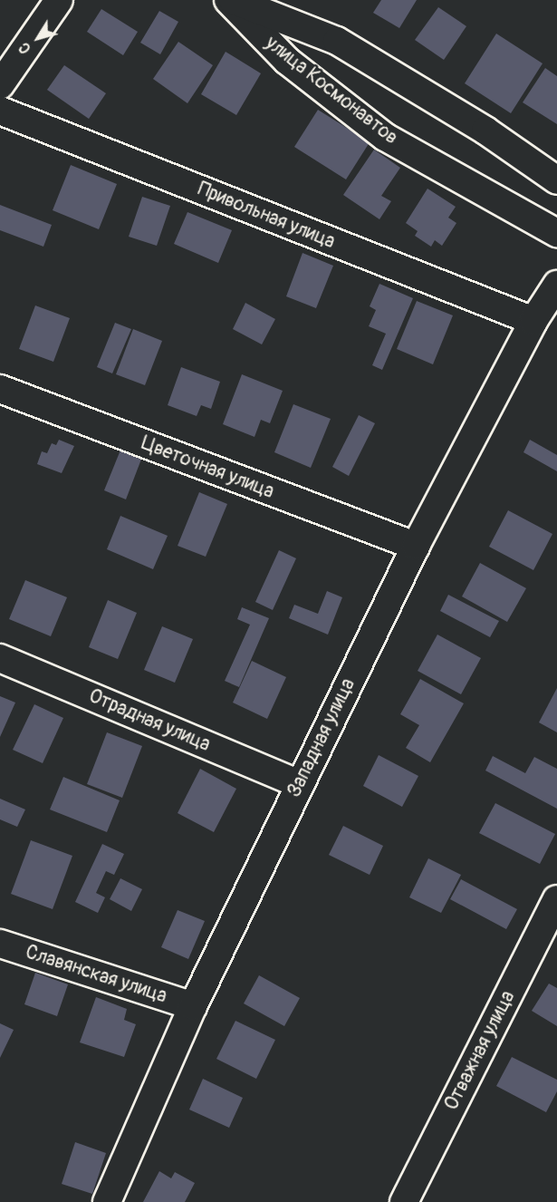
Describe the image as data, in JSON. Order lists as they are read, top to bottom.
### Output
{
  "streets": {
    "street": [
      "улица Космонавтов",
      "Привольная улица",
      "Цветочная улица",
      "Отрадная улица",
      "Западная улица",
      "Славянская улица",
      "Отважная улица"
    ]
  },
  "crossings": [
    ["Привольная улица", "Западная улица"],
    ["Цветочная улица", "Западная улица"],
    ["Отрадная улица", "Западная улица"],
    ["Западная улица", "Славянская улица"]
  ],
  "north": "bottom left"
}
